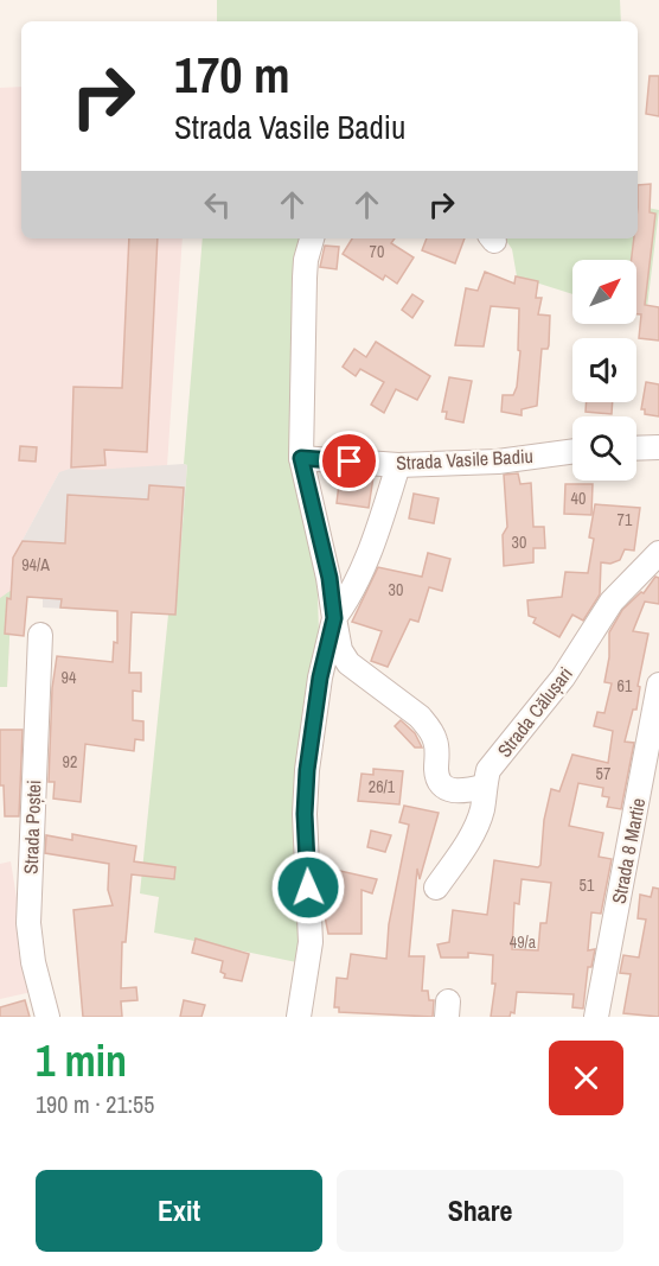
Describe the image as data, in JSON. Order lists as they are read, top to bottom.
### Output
{
  "streets": {
    "street": [
      "Strada Vasile Badiu",
      "Strada Călușari",
      "Strada Poștei",
      "Strada 8 Martie"
    ]
  },
  "house_numbers": [
    "70",
    "40",
    "71",
    "30",
    "94/A",
    "30",
    "94",
    "61",
    "92",
    "57",
    "26/1",
    "51",
    "49/a"
  ],
  "north": "top right",
  "page": {
    "turn": ["170 m", "Strada Vasile Badiu"],
    "heading": ["1 min", "190 m · 21:55"],
    "buttons": ["Exit", "Share"]
  }
}
